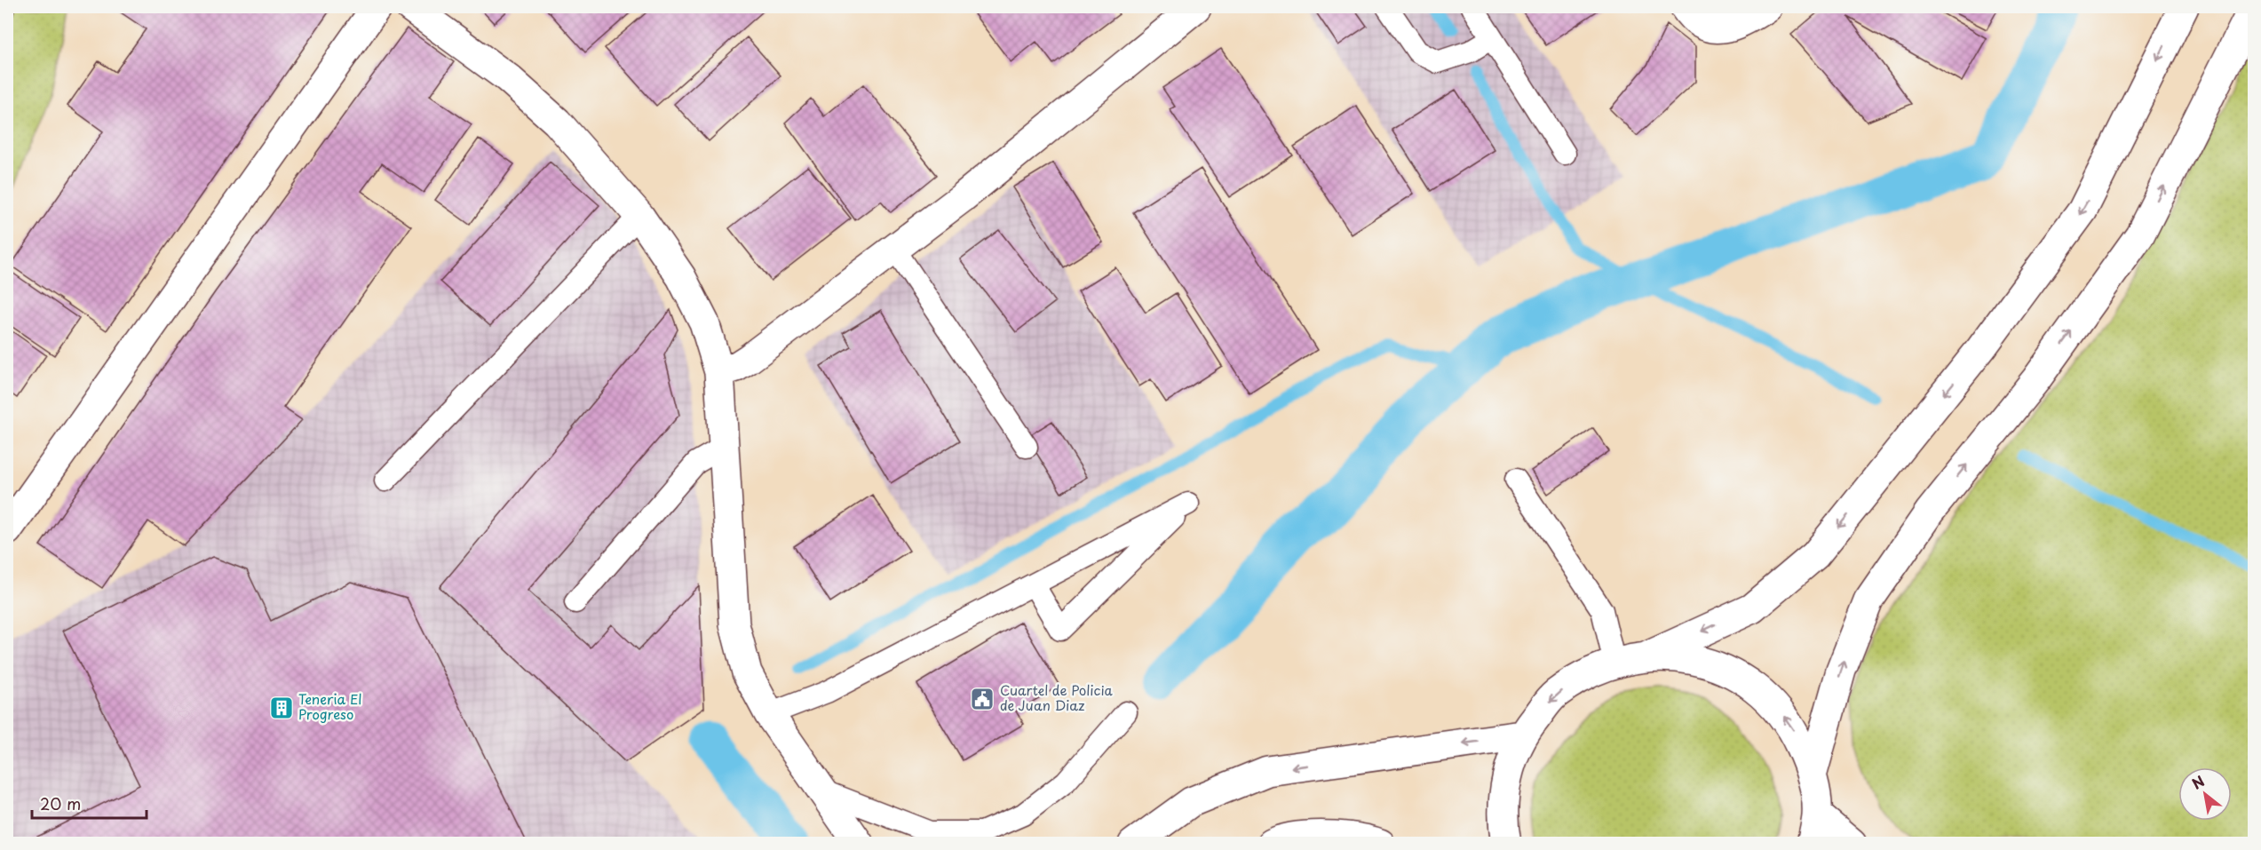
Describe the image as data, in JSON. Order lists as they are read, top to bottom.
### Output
{
  "places": {
    "public building": ["Cuartel de Policia de Juan Diaz"],
    "building": ["Teneria El Progreso"]
  },
  "scale_bar": "20 m",
  "north": "top left"
}
